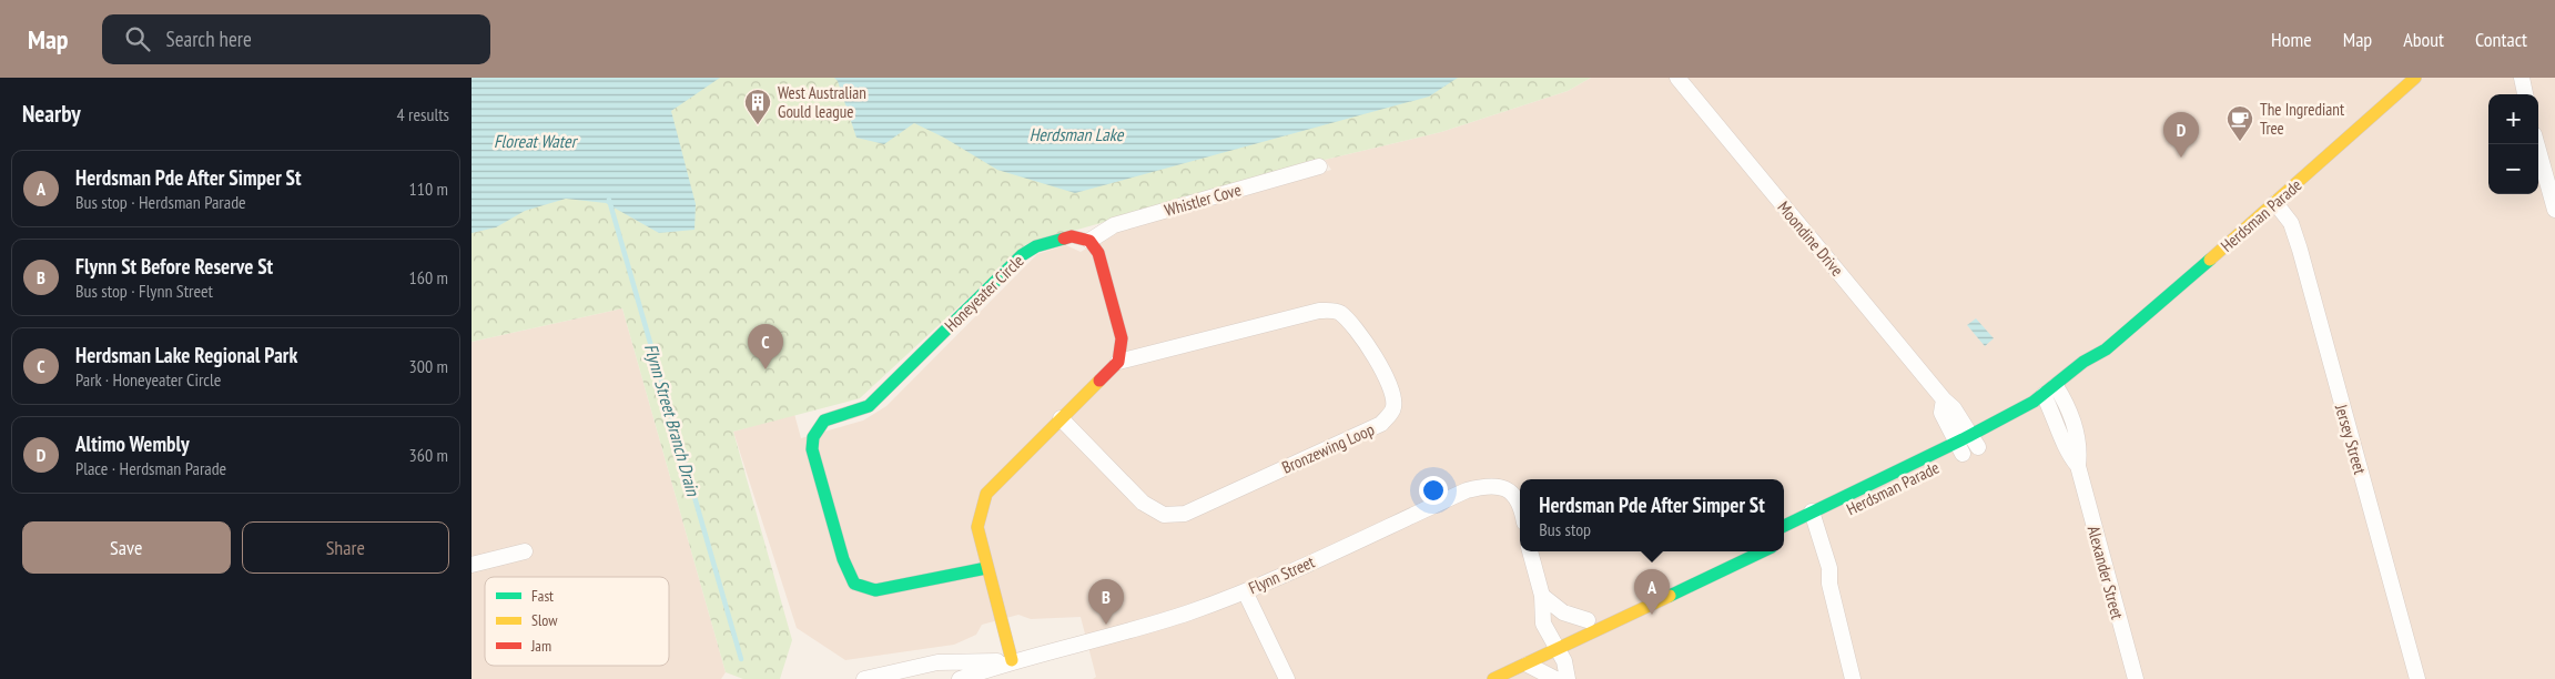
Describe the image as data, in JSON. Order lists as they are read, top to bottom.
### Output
{
  "streets": {
    "main road": ["Herdsman Parade", "Honeyeater Circle"],
    "street": [
      "Whistler Cove",
      "Moondine Drive",
      "Jersey Street",
      "Bronzewing Loop",
      "Alexander Street",
      "Flynn Street"
    ]
  },
  "crossings": [
    ["Whistler Cove", "Honeyeater Circle"],
    ["Herdsman Parade", "Moondine Drive"],
    ["Herdsman Parade", "Jersey Street"],
    ["Herdsman Parade", "Alexander Street"]
  ],
  "water": ["Herdsman Lake", "Floreat Water", "Flynn Street Branch Drain"],
  "places": {
    "building": ["West Australian Gould league"],
    "cafe": ["The Ingrediant Tree"]
  },
  "legend": ["Fast", "Slow", "Jam"],
  "page": {
    "header": "Map",
    "search": "Search here",
    "nav": [
      "Home",
      "Map",
      "About",
      "Contact"
    ],
    "heading": ["Nearby", "4 results"],
    "map_buttons": ["+", "−"],
    "pins": [
      "D",
      "C",
      "A",
      "B"
    ],
    "list": [
      {
        "mark": "A",
        "name": "Herdsman Pde After Simper St",
        "note": "Bus stop · Herdsman Parade",
        "value": "110 m"
      },
      {
        "mark": "B",
        "name": "Flynn St Before Reserve St",
        "note": "Bus stop · Flynn Street",
        "value": "160 m"
      },
      {
        "mark": "C",
        "name": "Herdsman Lake Regional Park",
        "note": "Park · Honeyeater Circle",
        "value": "300 m"
      },
      {
        "mark": "D",
        "name": "Altimo Wembly",
        "note": "Place · Herdsman Parade",
        "value": "360 m"
      }
    ],
    "popup": ["Herdsman Pde After Simper St", "Bus stop"],
    "buttons": ["Save", "Share"]
  }
}
